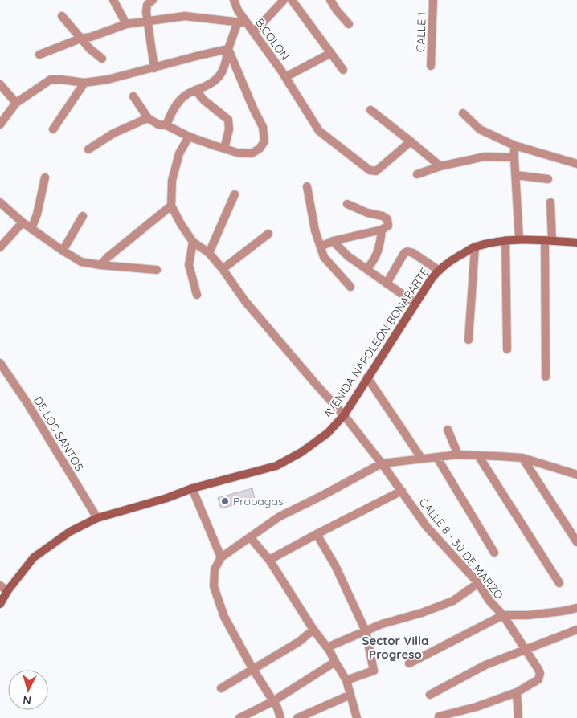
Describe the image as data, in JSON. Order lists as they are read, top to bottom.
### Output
{
  "streets": {
    "main road": ["AVENIDA NAPOLEÓN BONAPARTE"],
    "street": [
      "CALLE 1",
      "B.COLON",
      "DE LOS SANTOS",
      "CALLE 8 - 30 DE MARZO"
    ]
  },
  "crossings": [
    ["AVENIDA NAPOLEÓN BONAPARTE", "DE LOS SANTOS"],
    ["AVENIDA NAPOLEÓN BONAPARTE", "CALLE 8 - 30 DE MARZO"]
  ],
  "districts": ["Sector Villa Progreso"],
  "places": ["Propagas"],
  "north": "bottom"
}
